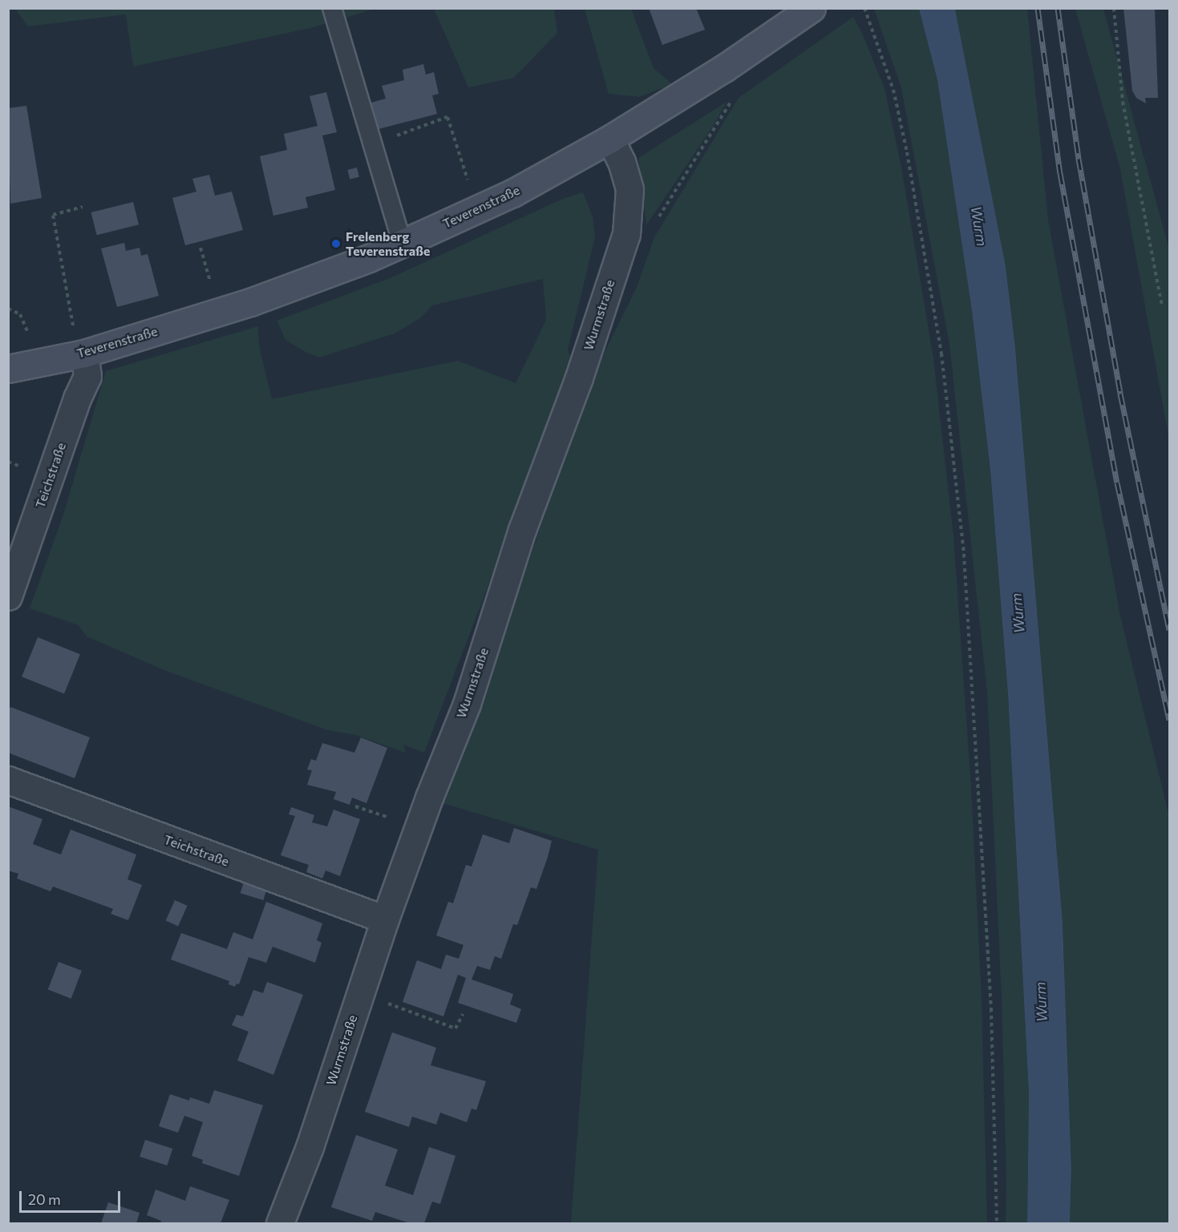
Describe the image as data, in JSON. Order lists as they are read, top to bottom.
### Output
{
  "streets": {
    "street": ["Teverenstraße", "Wurmstraße", "Teichstraße"]
  },
  "crossings": [
    ["Teverenstraße", "Wurmstraße"],
    ["Teverenstraße", "Teichstraße"],
    ["Wurmstraße", "Teichstraße"]
  ],
  "water": ["Wurm"],
  "places": ["Frelenberg Teverenstraße"],
  "scale_bar": "20 m"
}
